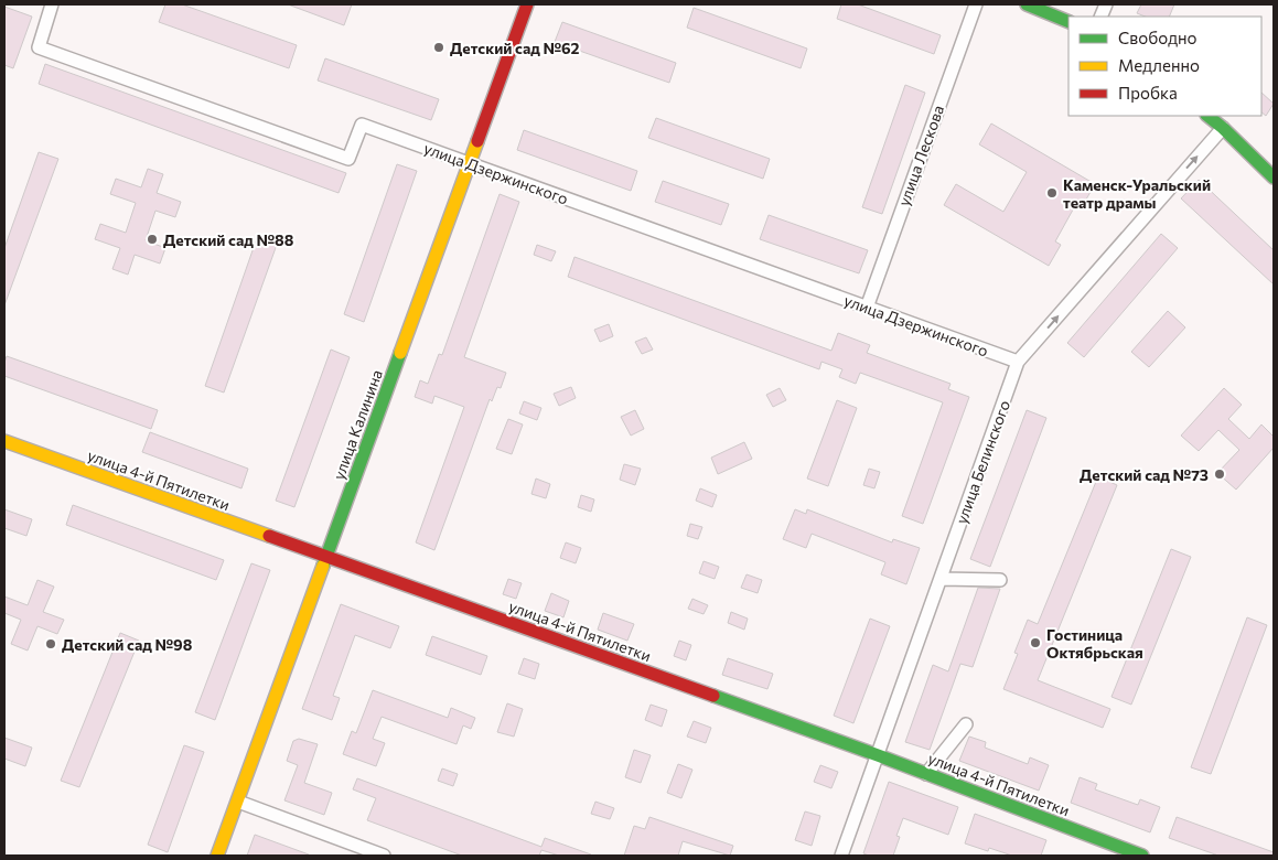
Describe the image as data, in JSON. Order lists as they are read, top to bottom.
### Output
{
  "streets": {
    "street": [
      "улица Лескова",
      "улица Дзержинского",
      "улица Калинина",
      "улица Белинского",
      "улица 4-й Пятилетки"
    ]
  },
  "crossings": [
    ["улица Лескова", "улица Дзержинского"],
    ["улица Дзержинского", "улица Калинина"],
    ["улица Дзержинского", "улица Белинского"],
    ["улица Калинина", "улица 4-й Пятилетки"],
    ["улица Белинского", "улица 4-й Пятилетки"]
  ],
  "one_way": ["улица Белинского"],
  "places": [
    "Детский сад №62",
    "Каменск-Уральский театр драмы",
    "Детский сад №88",
    "Детский сад №73",
    "Гостиница Октябрьская",
    "Детский сад №98"
  ],
  "legend": ["Свободно", "Медленно", "Пробка"]
}
